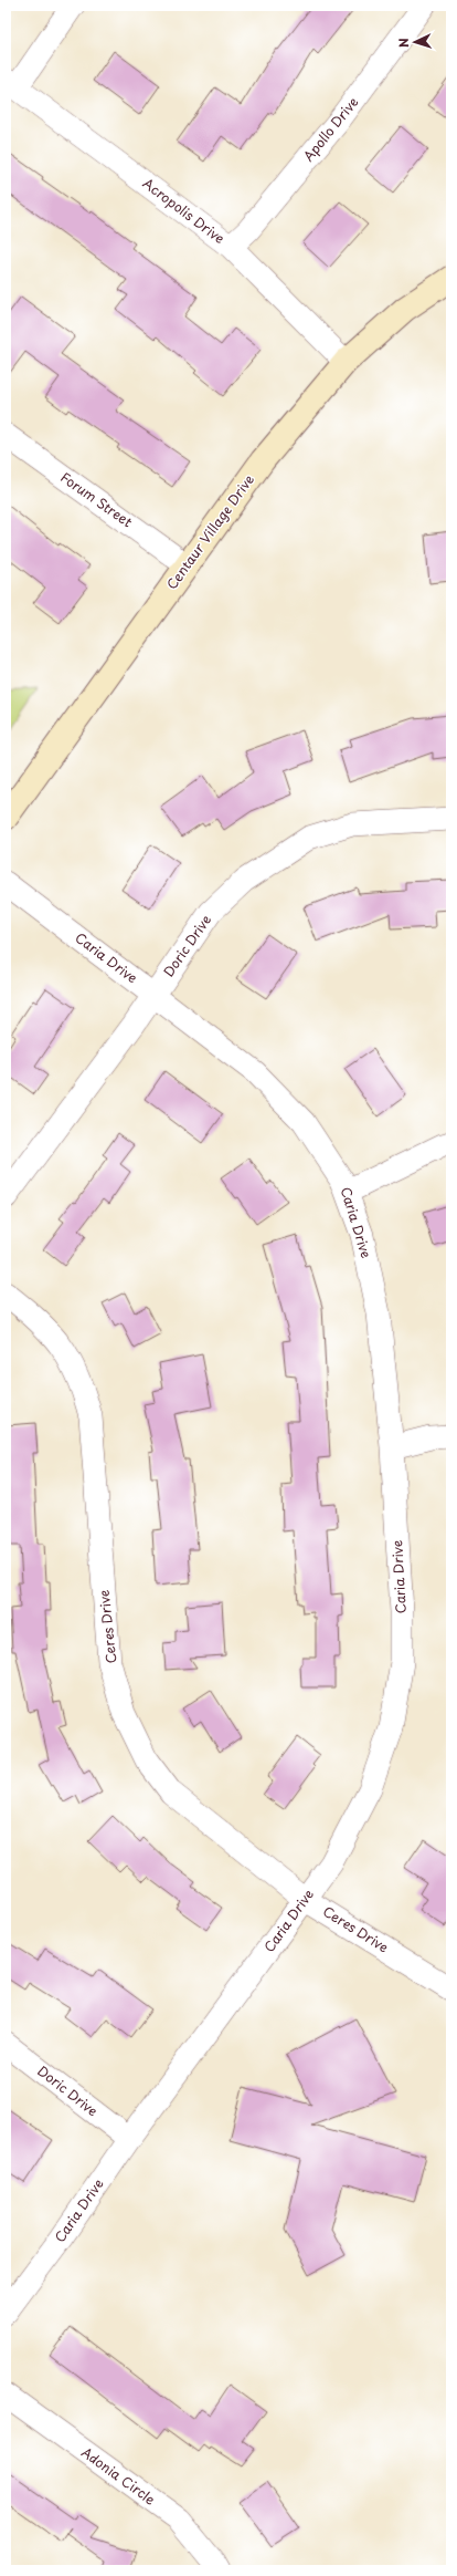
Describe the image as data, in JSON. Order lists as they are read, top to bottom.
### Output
{
  "streets": {
    "street": [
      "Apollo Drive",
      "Acropolis Drive",
      "Forum Street",
      "Centaur Village Drive",
      "Doric Drive",
      "Caria Drive",
      "Ceres Drive",
      "Adonia Circle"
    ]
  },
  "crossings": [
    ["Apollo Drive", "Acropolis Drive"],
    ["Acropolis Drive", "Centaur Village Drive"],
    ["Forum Street", "Centaur Village Drive"],
    ["Doric Drive", "Caria Drive"],
    ["Caria Drive", "Ceres Drive"]
  ],
  "north": "left"
}
